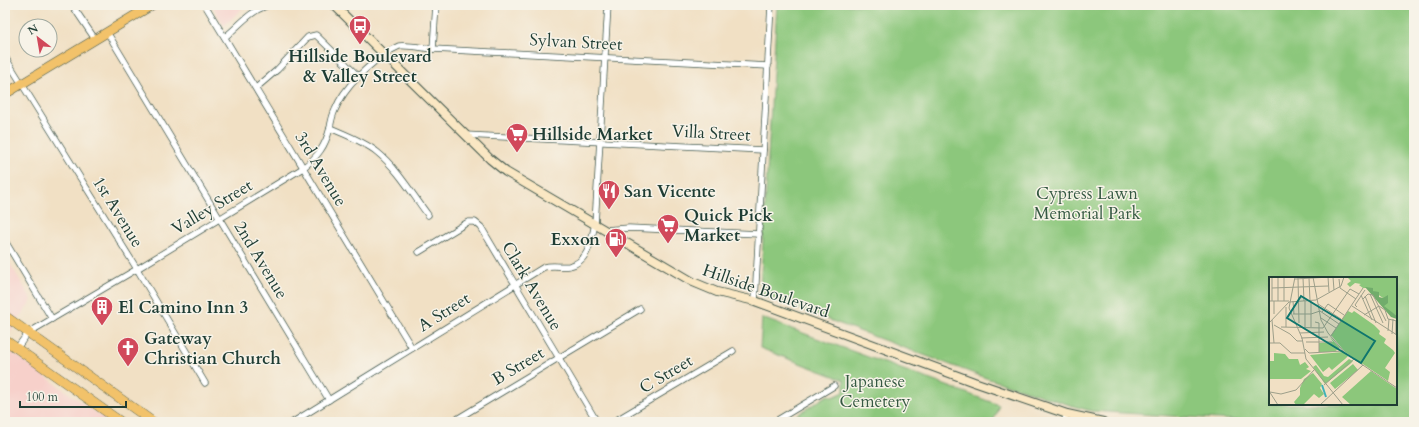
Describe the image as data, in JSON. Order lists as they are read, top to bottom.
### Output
{
  "streets": {
    "main road": ["Hillside Boulevard"],
    "street": [
      "Sylvan Street",
      "Villa Street",
      "3rd Avenue",
      "Valley Street",
      "1st Avenue",
      "2nd Avenue",
      "Clark Avenue",
      "A Street",
      "B Street",
      "C Street"
    ]
  },
  "crossings": [
    ["Sylvan Street", "Valley Street"],
    ["Sylvan Street", "Hillside Boulevard"],
    ["Sylvan Street", "A Street"],
    ["Villa Street", "Hillside Boulevard"],
    ["Villa Street", "A Street"],
    ["3rd Avenue", "Valley Street"],
    ["3rd Avenue", "A Street"],
    ["Valley Street", "1st Avenue"],
    ["Valley Street", "2nd Avenue"],
    ["Valley Street", "Hillside Boulevard"],
    ["2nd Avenue", "A Street"],
    ["Clark Avenue", "A Street"],
    ["Clark Avenue", "B Street"],
    ["Hillside Boulevard", "A Street"]
  ],
  "parks": ["Cypress Lawn Memorial Park", "Japanese Cemetery"],
  "places": {
    "bus stop": ["Hillside Boulevard & Valley Street"],
    "supermarket": ["Hillside Market", "Quick Pick Market"],
    "restaurant": ["San Vicente"],
    "fuel station": ["Exxon"],
    "building": ["El Camino Inn 3"],
    "church": ["Gateway Christian Church"]
  },
  "scale_bar": "100 m",
  "north": "top left"
}
